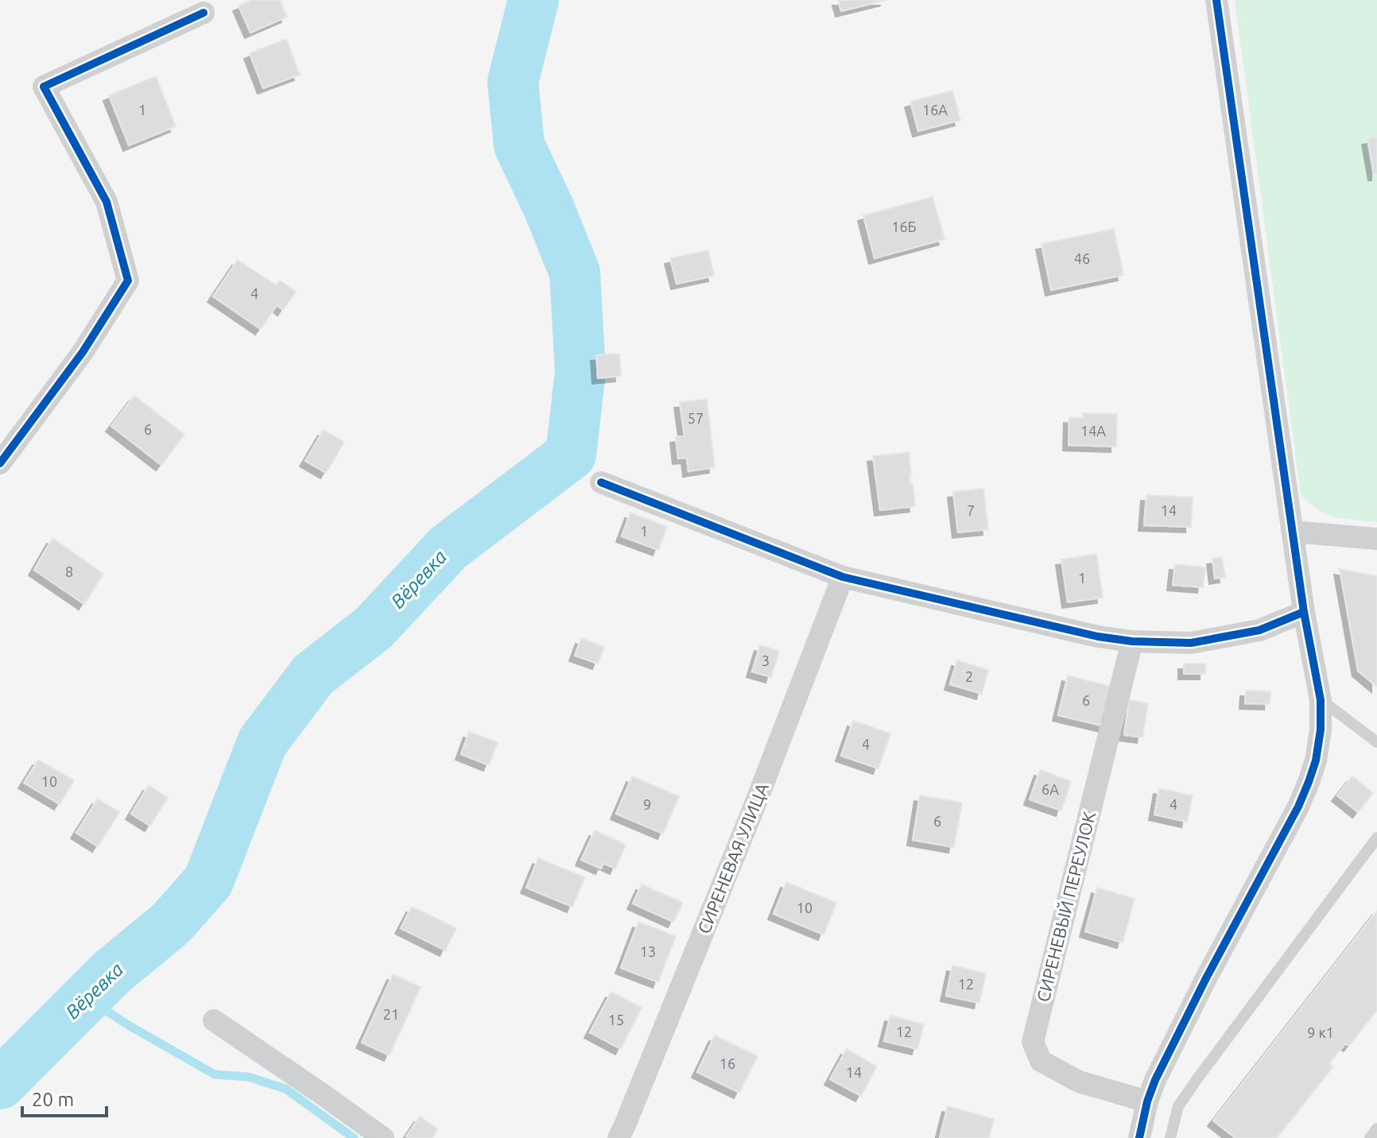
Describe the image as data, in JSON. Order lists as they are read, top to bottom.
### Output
{
  "streets": {
    "street": ["СИРЕНЕВАЯ УЛИЦА", "СИРЕНЕВЫЙ ПЕРЕУЛОК"]
  },
  "water": ["Вёревка"],
  "house_numbers": [
    "1",
    "16А",
    "16Б",
    "46",
    "4",
    "57",
    "6",
    "14А",
    "7",
    "14",
    "1",
    "8",
    "1",
    "3",
    "2",
    "6",
    "4",
    "10",
    "6А",
    "9",
    "4",
    "6",
    "10",
    "13",
    "12",
    "21",
    "15",
    "12",
    "9 к1",
    "16",
    "14"
  ],
  "scale_bar": "20 m"
}
